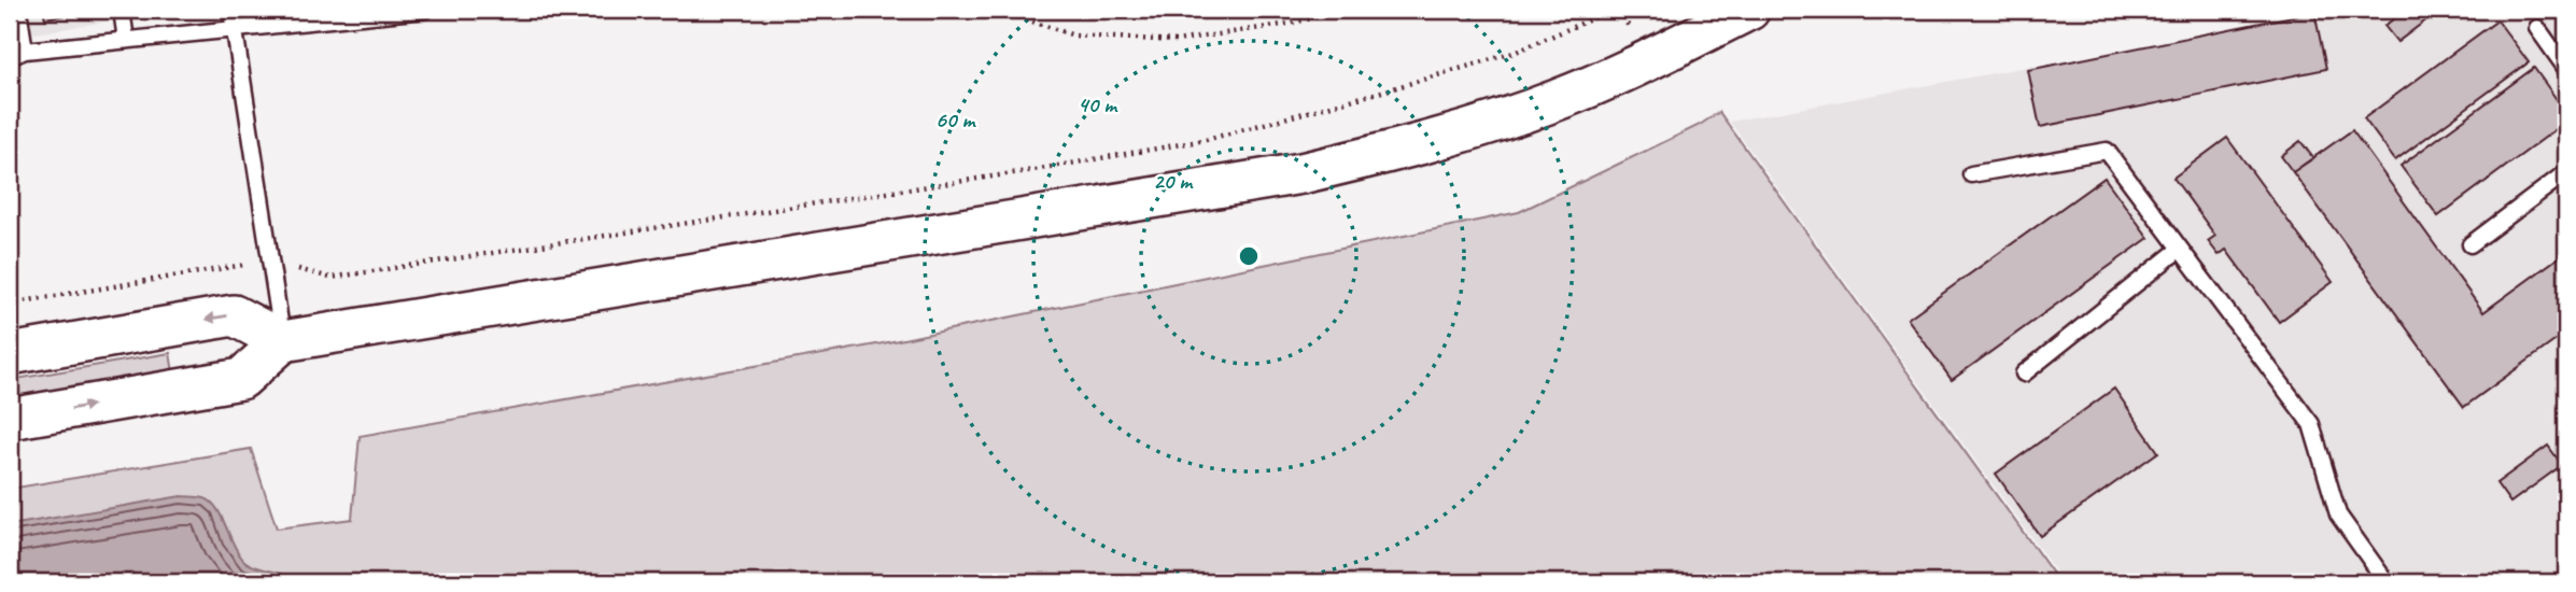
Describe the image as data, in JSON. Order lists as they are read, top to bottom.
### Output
{
  "rings": ["40 m", "60 m", "20 m"]
}
